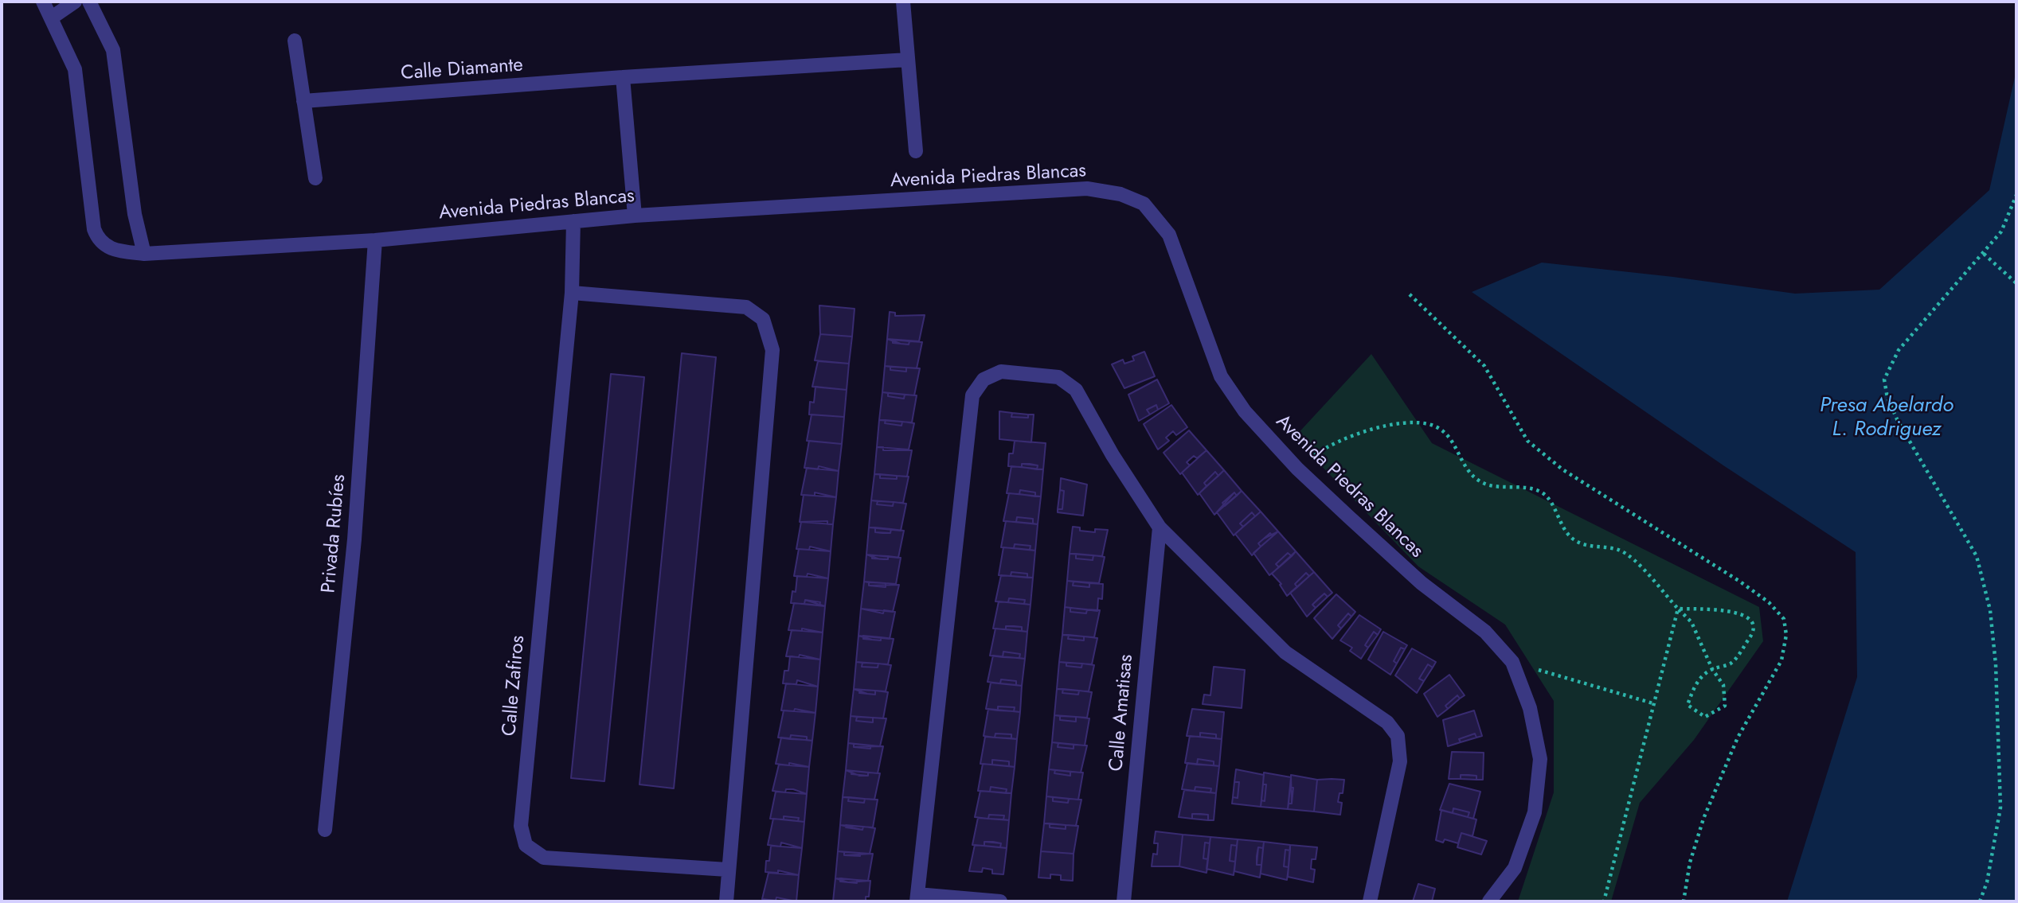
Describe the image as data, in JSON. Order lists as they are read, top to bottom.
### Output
{
  "streets": {
    "street": [
      "Calle Diamante",
      "Avenida Piedras Blancas",
      "Privada Rubíes",
      "Calle Zafiros",
      "Calle Amatisas"
    ]
  },
  "crossings": [
    ["Avenida Piedras Blancas", "Privada Rubíes"],
    ["Avenida Piedras Blancas", "Calle Zafiros"]
  ],
  "water": ["Presa Abelardo L. Rodriguez"]
}
